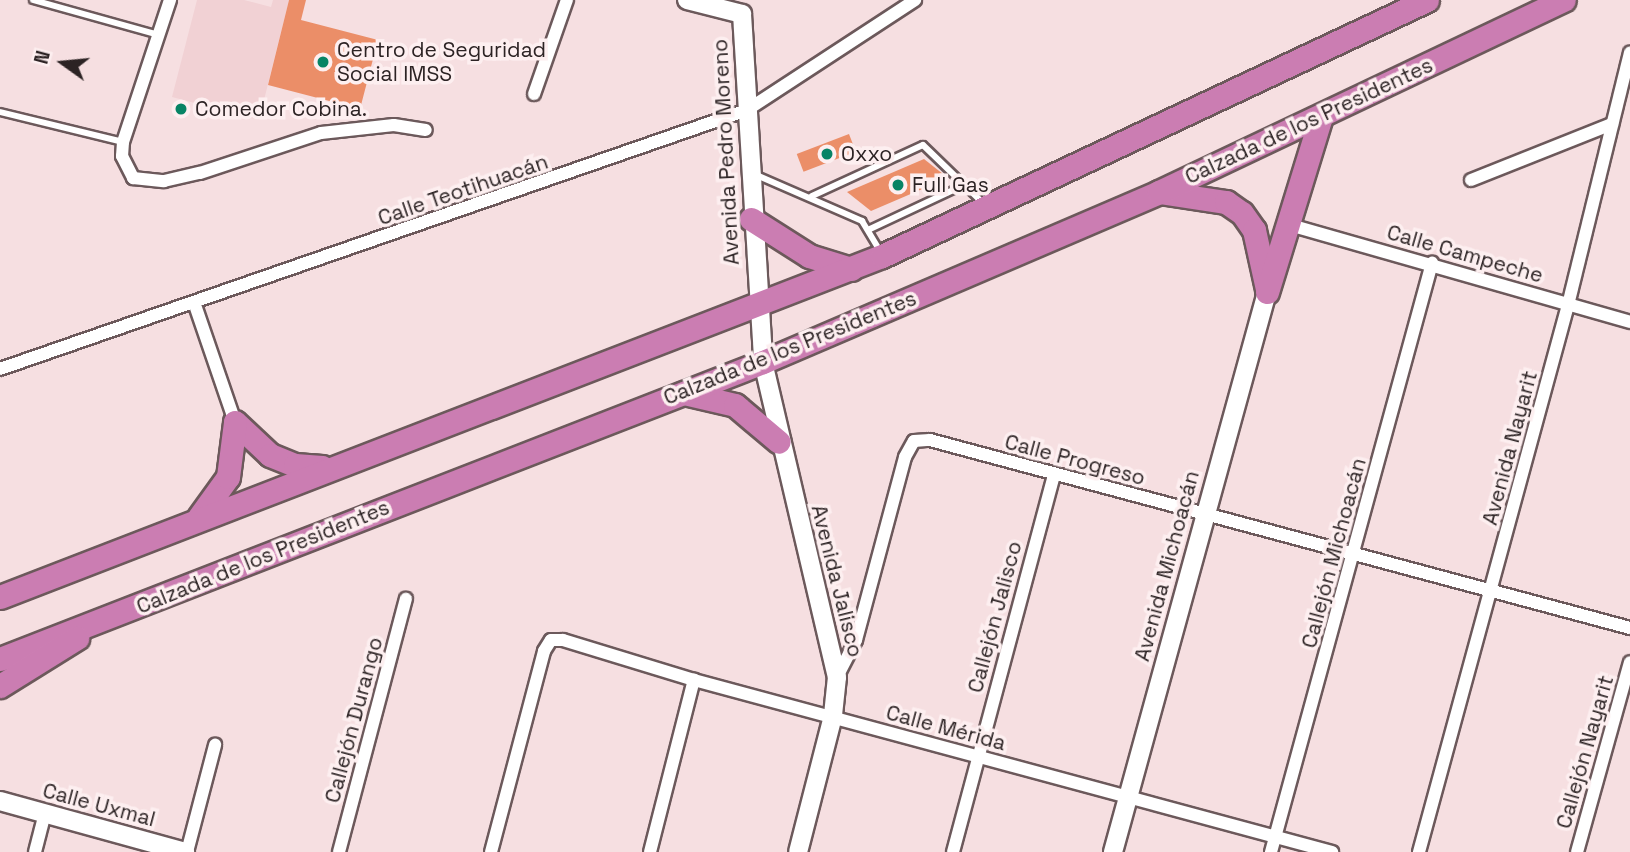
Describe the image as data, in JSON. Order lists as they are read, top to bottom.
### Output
{
  "streets": {
    "highway": ["Calzada de los Presidentes"],
    "street": [
      "Avenida Pedro Moreno",
      "Calle Teotihuacán",
      "Calle Campeche",
      "Avenida Nayarit",
      "Calle Progreso",
      "Callejón Michoacán",
      "Avenida Michoacán",
      "Avenida Jalisco",
      "Callejón Jalisco",
      "Callejón Durango",
      "Calle Mérida",
      "Callejón Nayarit",
      "Calle Uxmal"
    ]
  },
  "crossings": [
    ["Calzada de los Presidentes", "Avenida Pedro Moreno"],
    ["Calzada de los Presidentes", "Avenida Jalisco"],
    ["Avenida Pedro Moreno", "Calle Teotihuacán"],
    ["Avenida Pedro Moreno", "Avenida Jalisco"],
    ["Calle Campeche", "Avenida Nayarit"],
    ["Calle Campeche", "Callejón Michoacán"],
    ["Avenida Nayarit", "Calle Progreso"],
    ["Calle Progreso", "Callejón Michoacán"],
    ["Calle Progreso", "Avenida Michoacán"],
    ["Calle Progreso", "Avenida Jalisco"],
    ["Calle Progreso", "Callejón Jalisco"],
    ["Callejón Michoacán", "Calle Mérida"],
    ["Avenida Michoacán", "Calle Mérida"],
    ["Avenida Jalisco", "Calle Mérida"],
    ["Callejón Jalisco", "Calle Mérida"]
  ],
  "places": [
    "Centro de Seguridad Social IMSS",
    "Comedor Cobina.",
    "Oxxo",
    "Full Gas"
  ],
  "north": "left"
}
